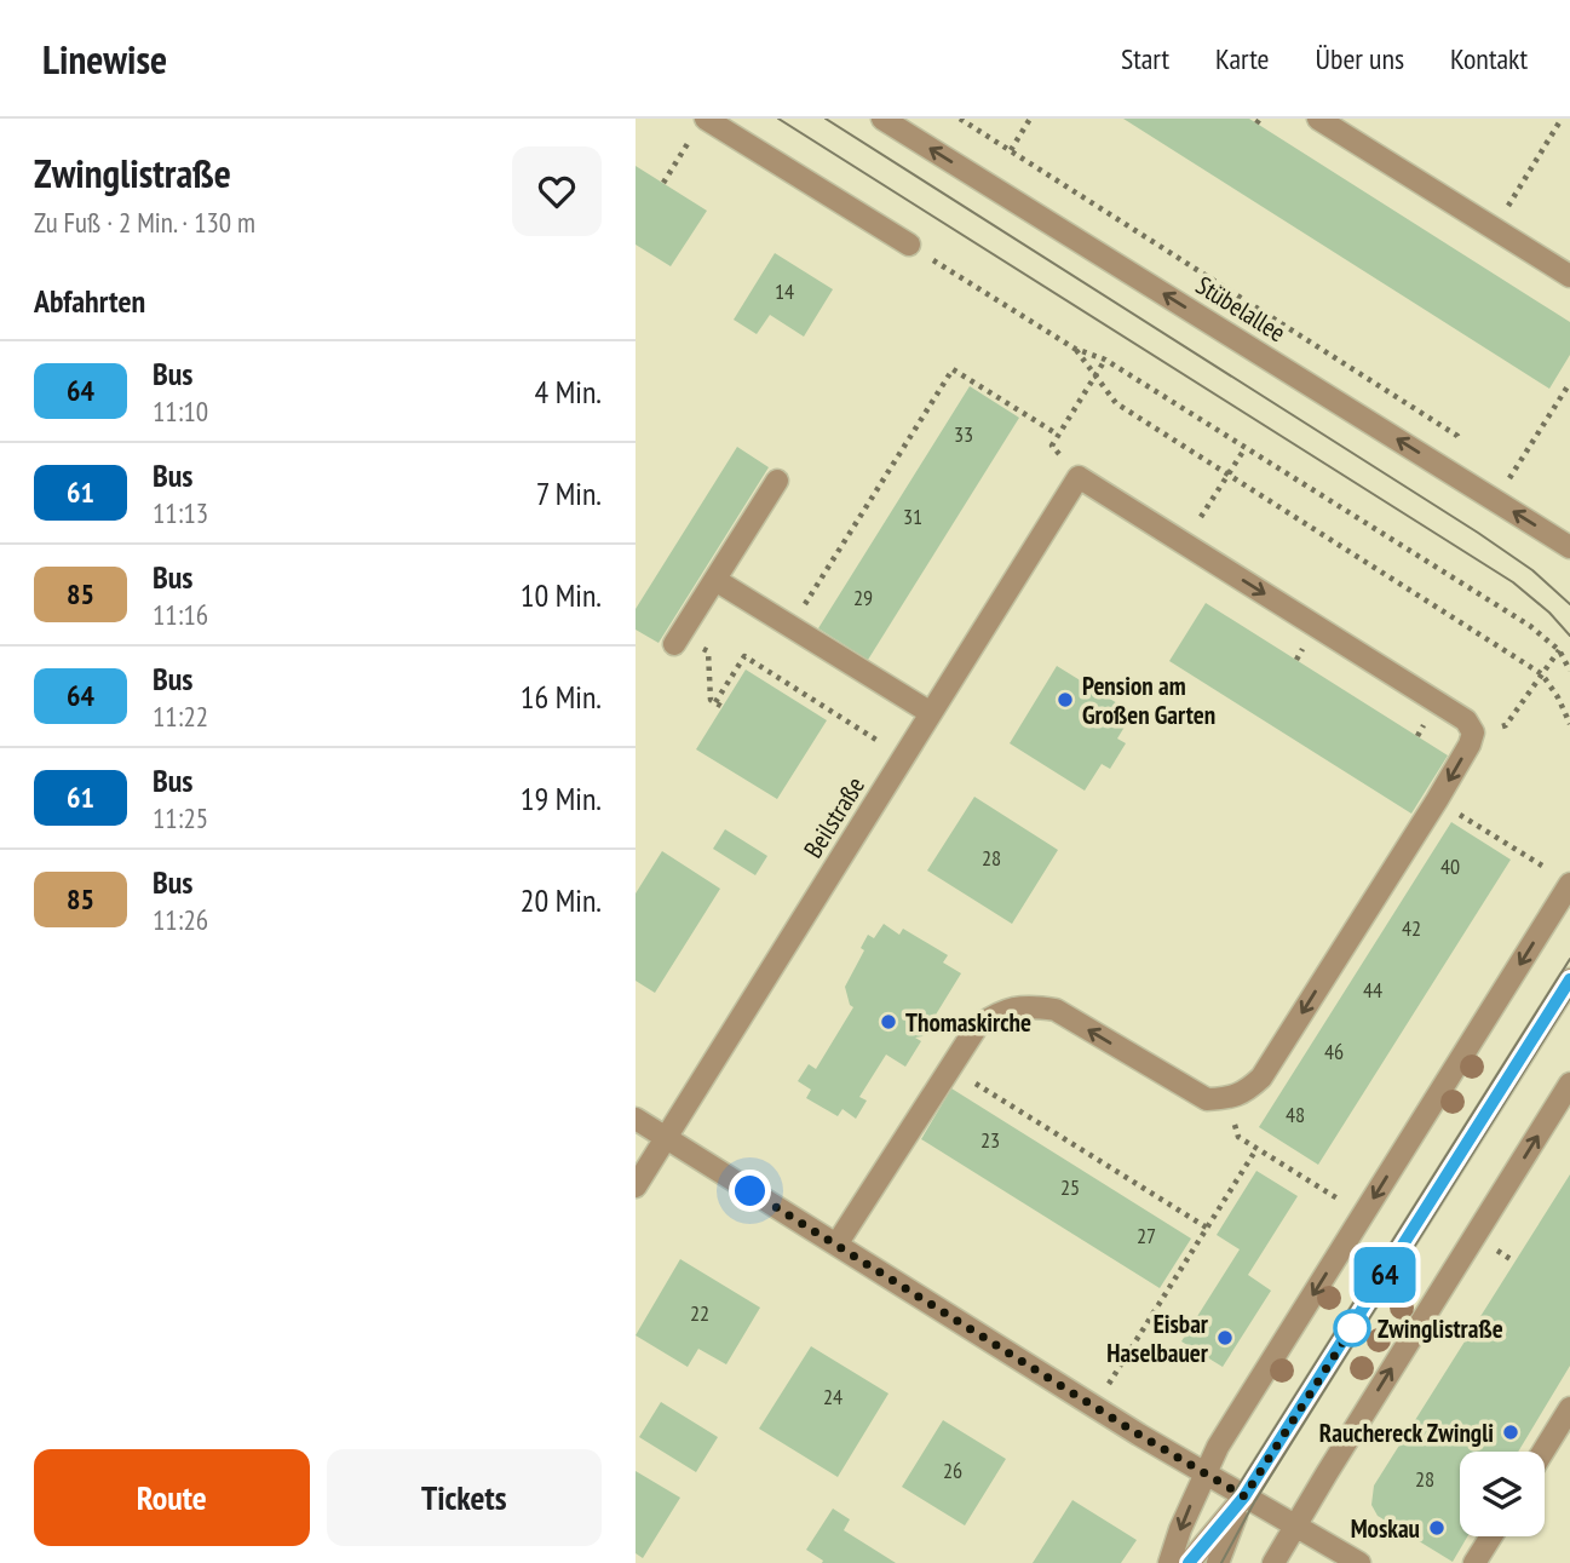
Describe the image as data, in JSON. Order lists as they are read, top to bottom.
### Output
{
  "streets": {
    "street": ["Stübelallee", "Beilstraße"]
  },
  "one_way": ["Stübelallee"],
  "places": [
    "Pension am Großen Garten",
    "Thomaskirche",
    "Zwinglistraße",
    "Eisbar Haselbauer",
    "Rauchereck Zwingli",
    "Moskau"
  ],
  "lines": ["bus line 64"],
  "house_numbers": [
    "14",
    "33",
    "31",
    "29",
    "28",
    "40",
    "42",
    "44",
    "46",
    "48",
    "23",
    "25",
    "27",
    "22",
    "24",
    "26",
    "28"
  ],
  "page": {
    "header": "Linewise",
    "nav": [
      "Start",
      "Karte",
      "Über uns",
      "Kontakt"
    ],
    "heading": [
      ["Zwinglistraße", "Zu Fuß · 2 Min. · 130 m"],
      "Abfahrten"
    ],
    "on_map": "64",
    "list": [
      {
        "mark": "64",
        "name": "Bus",
        "note": "11:10",
        "value": "4 Min."
      },
      {
        "mark": "61",
        "name": "Bus",
        "note": "11:13",
        "value": "7 Min."
      },
      {
        "mark": "85",
        "name": "Bus",
        "note": "11:16",
        "value": "10 Min."
      },
      {
        "mark": "64",
        "name": "Bus",
        "note": "11:22",
        "value": "16 Min."
      },
      {
        "mark": "61",
        "name": "Bus",
        "note": "11:25",
        "value": "19 Min."
      },
      {
        "mark": "85",
        "name": "Bus",
        "note": "11:26",
        "value": "20 Min."
      }
    ],
    "buttons": ["Route", "Tickets"]
  }
}
